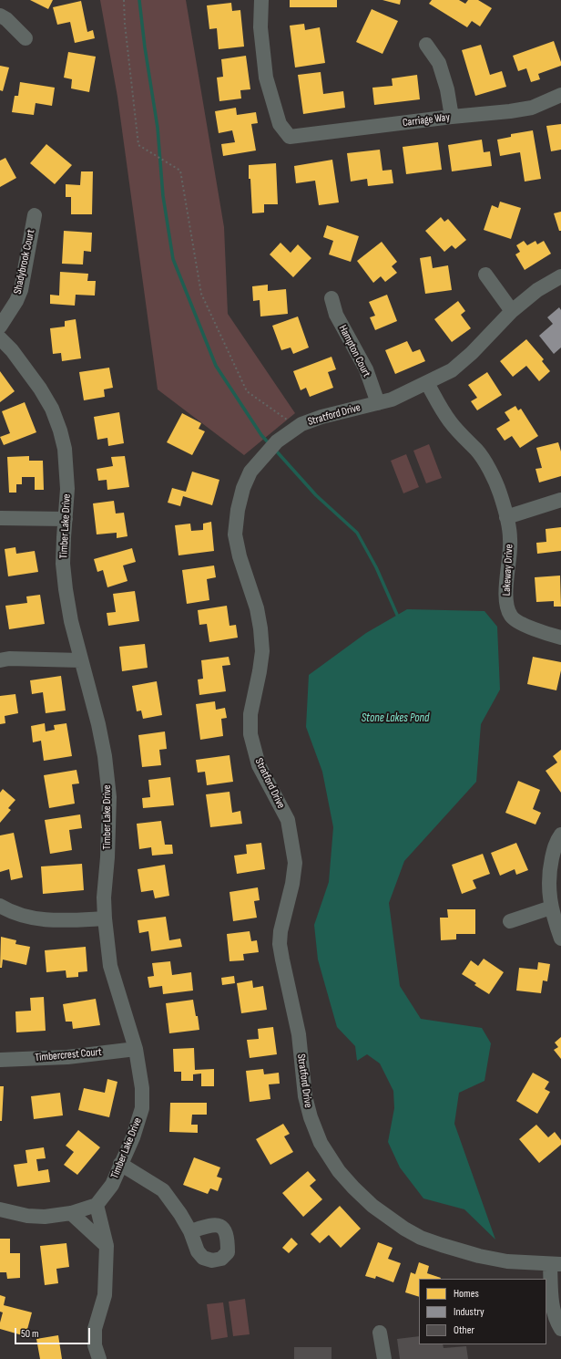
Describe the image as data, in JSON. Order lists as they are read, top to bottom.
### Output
{
  "streets": {
    "street": [
      "Carriage Way",
      "Shadybrook Court",
      "Hampton Court",
      "Stratford Drive",
      "Timber Lake Drive",
      "Lakeway Drive",
      "Timbercrest Court"
    ]
  },
  "crossings": [
    ["Hampton Court", "Stratford Drive"],
    ["Stratford Drive", "Lakeway Drive"],
    ["Timber Lake Drive", "Timbercrest Court"]
  ],
  "water": ["Stone Lakes Pond"],
  "legend": ["Homes", "Industry", "Other"],
  "scale_bar": "50 m"
}
